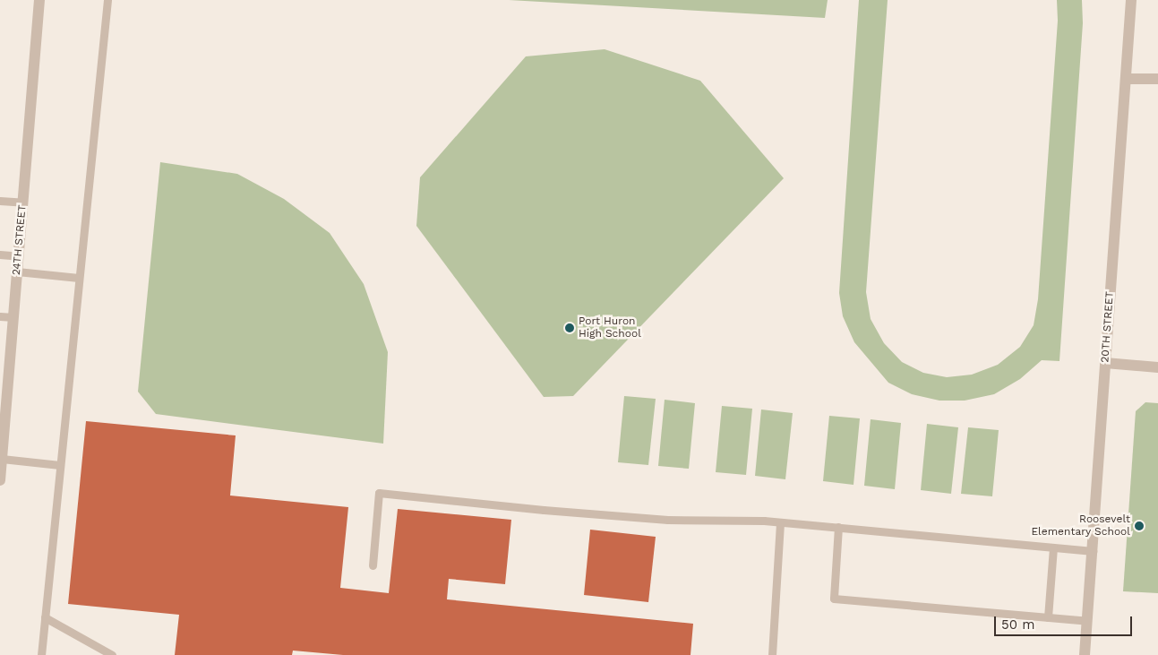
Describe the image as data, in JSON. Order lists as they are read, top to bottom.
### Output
{
  "streets": {
    "street": ["24TH STREET", "20TH STREET"]
  },
  "places": ["Port Huron High School", "Roosevelt Elementary School"],
  "scale_bar": "50 m"
}
